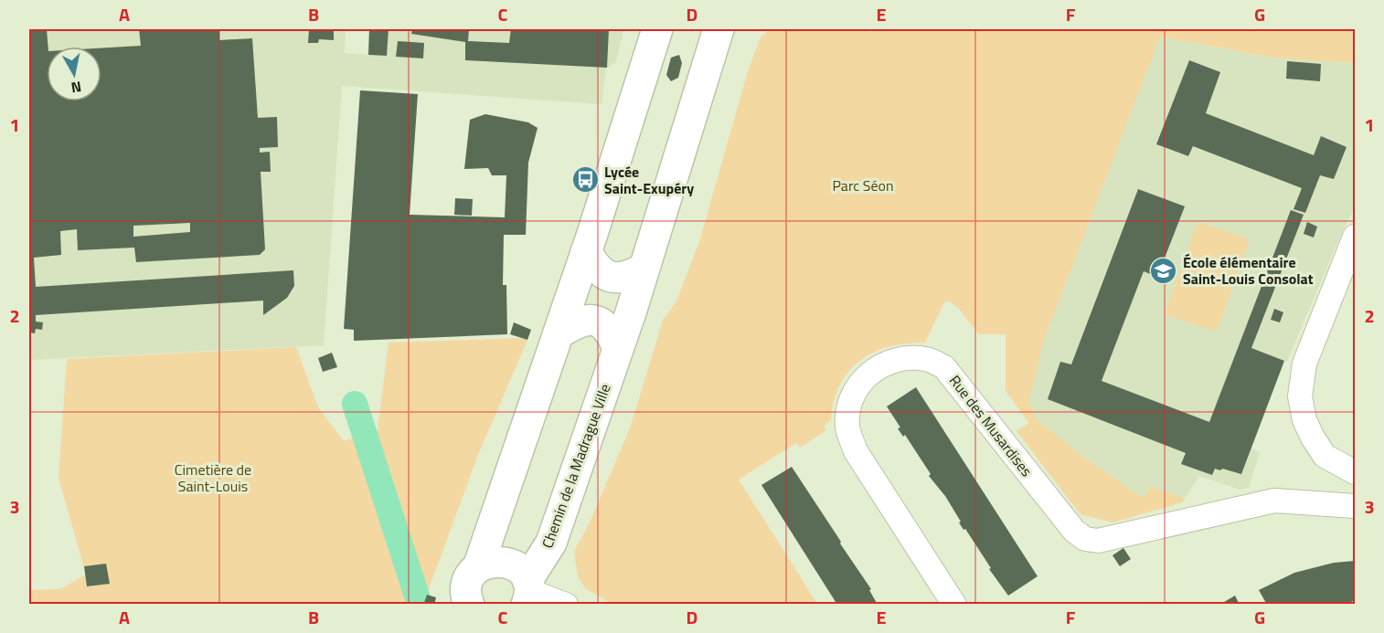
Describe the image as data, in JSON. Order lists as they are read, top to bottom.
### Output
{
  "streets": {
    "street": ["Rue des Musardises", "Chemin de la Madrague Ville"]
  },
  "parks": ["Parc Séon", "Cimetière de Saint-Louis"],
  "places": {
    "bus stop": ["Lycée Saint-Exupéry"],
    "school or university": ["École élémentaire Saint-Louis Consolat"]
  },
  "north": "bottom",
  "grid": {
    "columns": [
      "A",
      "B",
      "C",
      "D",
      "E",
      "F",
      "G"
    ],
    "rows": ["1", "2", "3"]
  }
}
